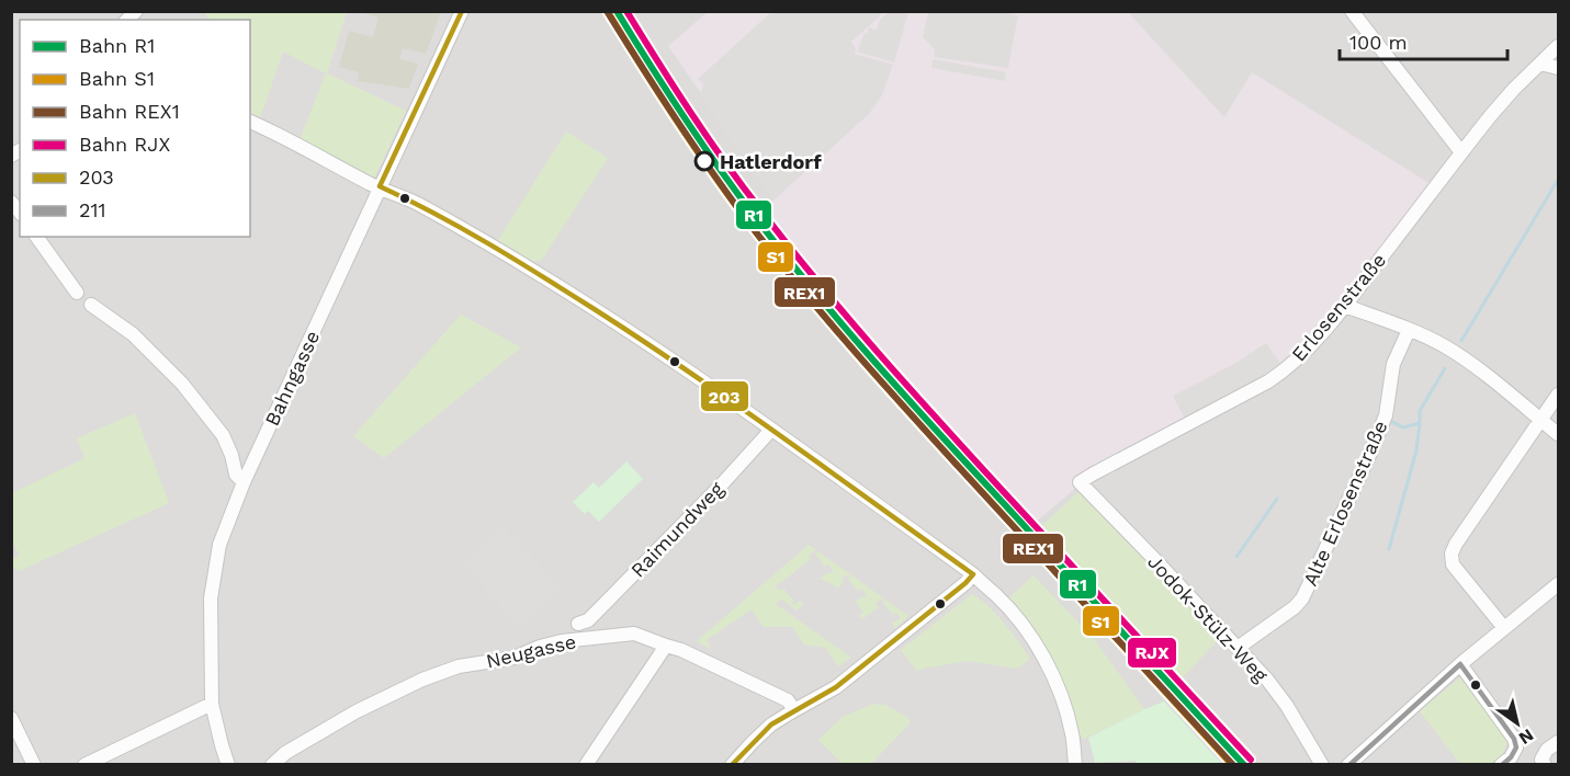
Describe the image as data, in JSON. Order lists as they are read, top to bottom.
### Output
{
  "streets": {
    "street": [
      "Erlosenstraße",
      "Bahngasse",
      "Alte Erlosenstraße",
      "Raimundweg",
      "Jodok-Stülz-Weg",
      "Neugasse"
    ]
  },
  "crossings": [
    ["Erlosenstraße", "Jodok-Stülz-Weg"],
    ["Alte Erlosenstraße", "Jodok-Stülz-Weg"]
  ],
  "places": ["Hatlerdorf"],
  "lines": [
    "rail line R1",
    "rail line REX1",
    "rail line RJX",
    "transit line 203",
    "rail line S1",
    "transit line 211"
  ],
  "legend": [
    "Bahn R1",
    "Bahn S1",
    "Bahn REX1",
    "Bahn RJX",
    "203",
    "211"
  ],
  "scale_bar": "100 m",
  "north": "bottom right"
}
